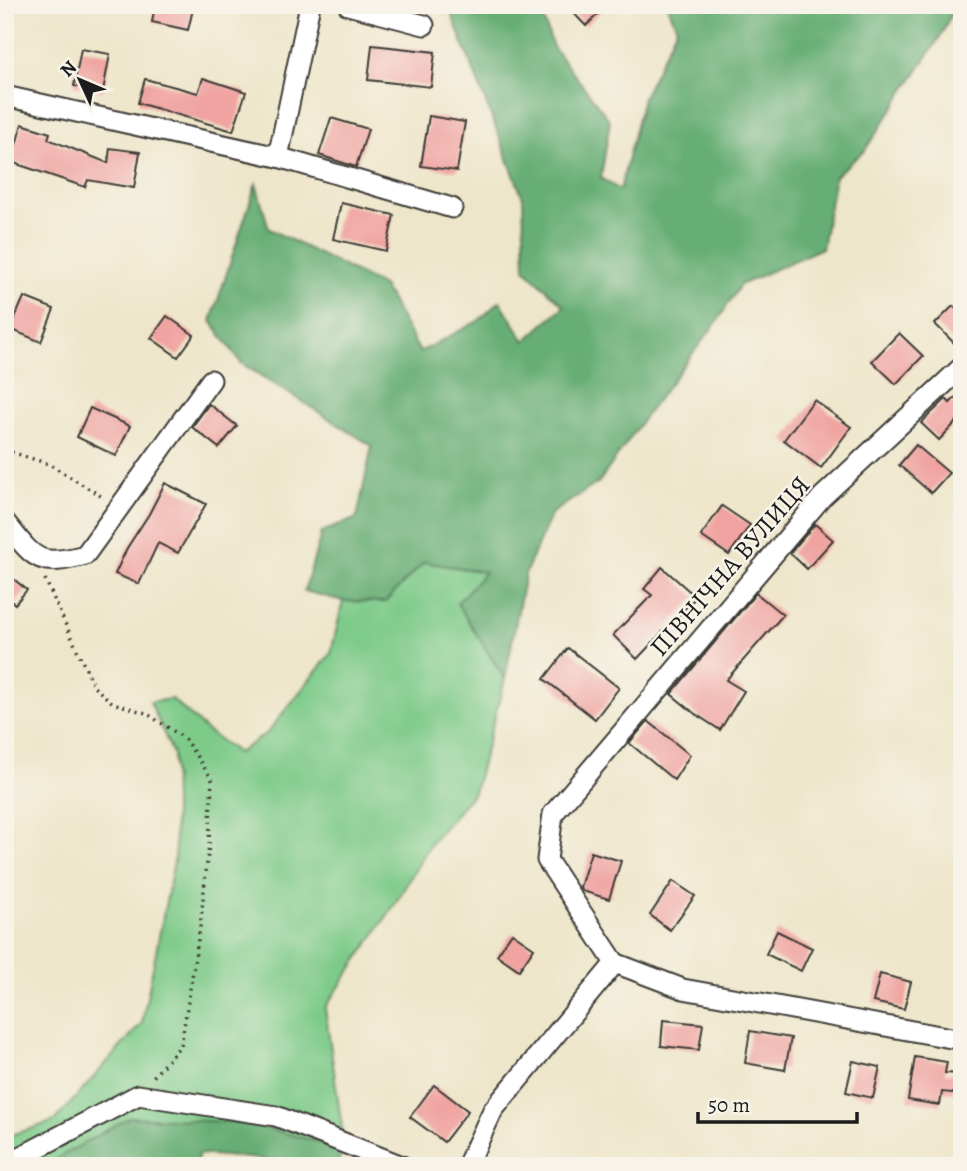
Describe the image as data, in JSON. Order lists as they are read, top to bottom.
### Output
{
  "streets": {
    "street": ["ПІВНІЧНА ВУЛИЦЯ"]
  },
  "scale_bar": "50 m",
  "north": "top left"
}
